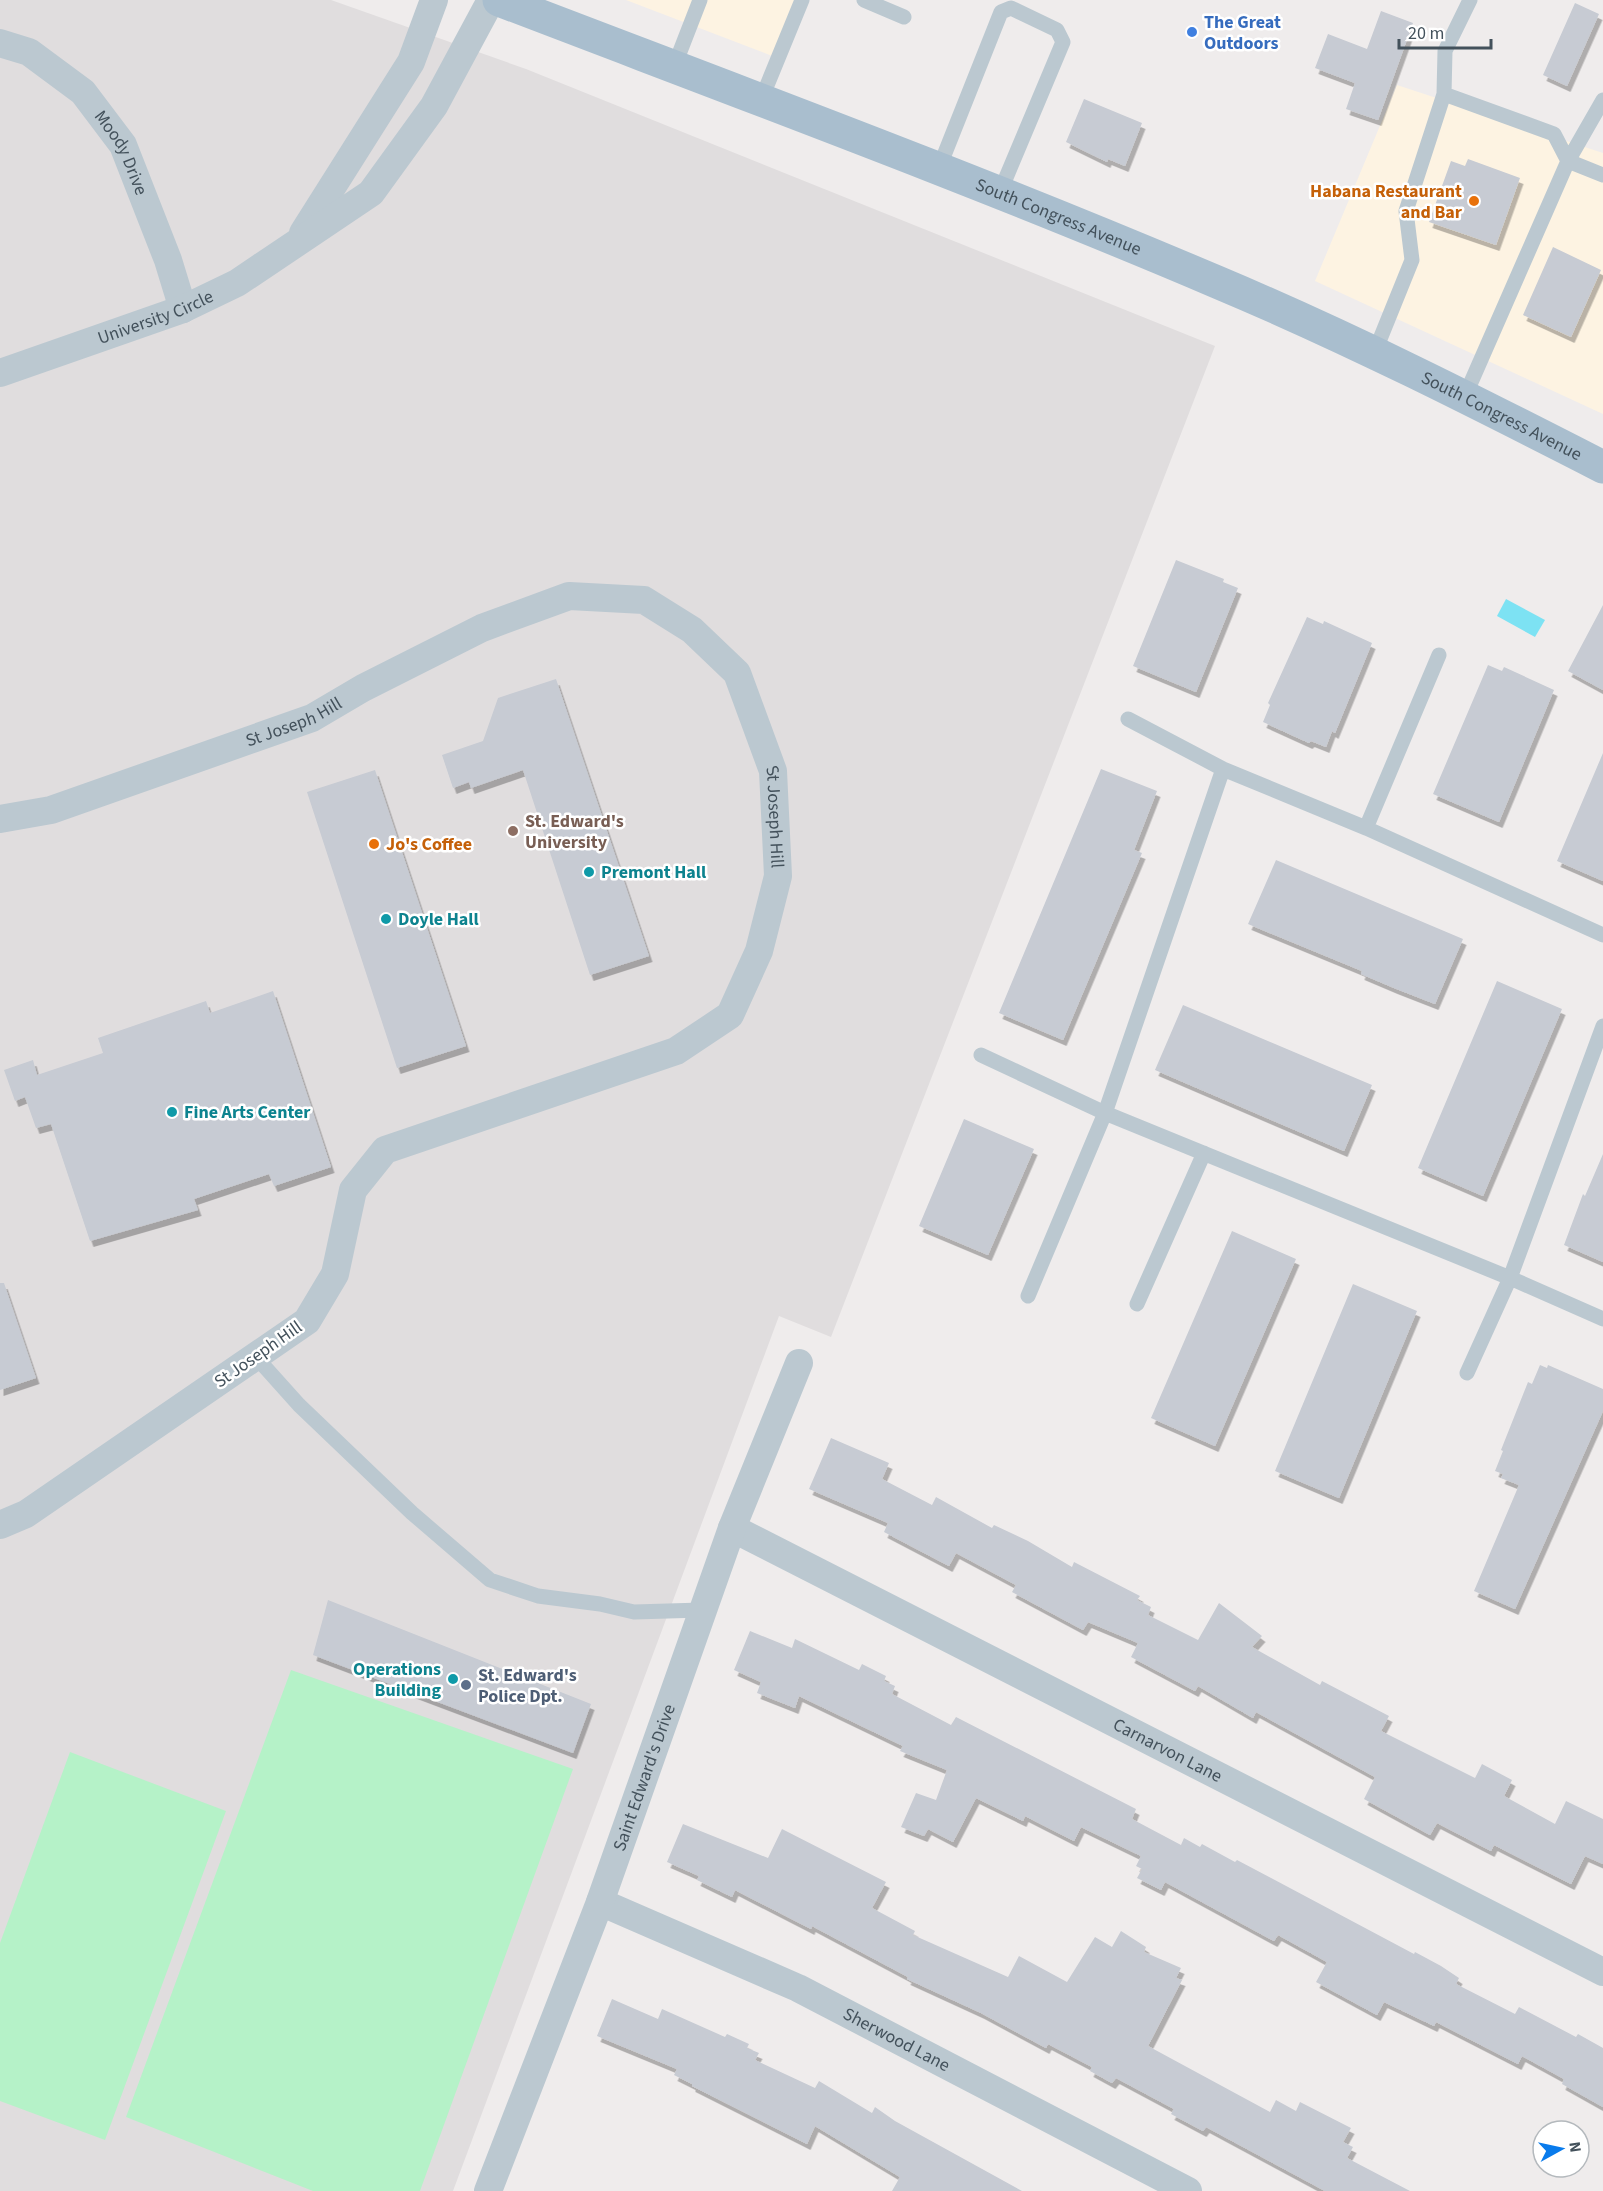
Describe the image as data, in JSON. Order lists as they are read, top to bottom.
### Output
{
  "streets": {
    "main road": ["South Congress Avenue"],
    "street": [
      "Moody Drive",
      "University Circle",
      "St Joseph Hill",
      "Carnarvon Lane",
      "Saint Edward's Drive",
      "Sherwood Lane"
    ]
  },
  "crossings": [
    ["Moody Drive", "University Circle"],
    ["Carnarvon Lane", "Saint Edward's Drive"],
    ["Saint Edward's Drive", "Sherwood Lane"]
  ],
  "places": [
    "The Great Outdoors",
    "Habana Restaurant and Bar",
    "St. Edward's University",
    "Jo's Coffee",
    "Premont Hall",
    "Doyle Hall",
    "Fine Arts Center",
    "Operations Building",
    "St. Edward's Police Dpt."
  ],
  "scale_bar": "20 m",
  "north": "right"
}
